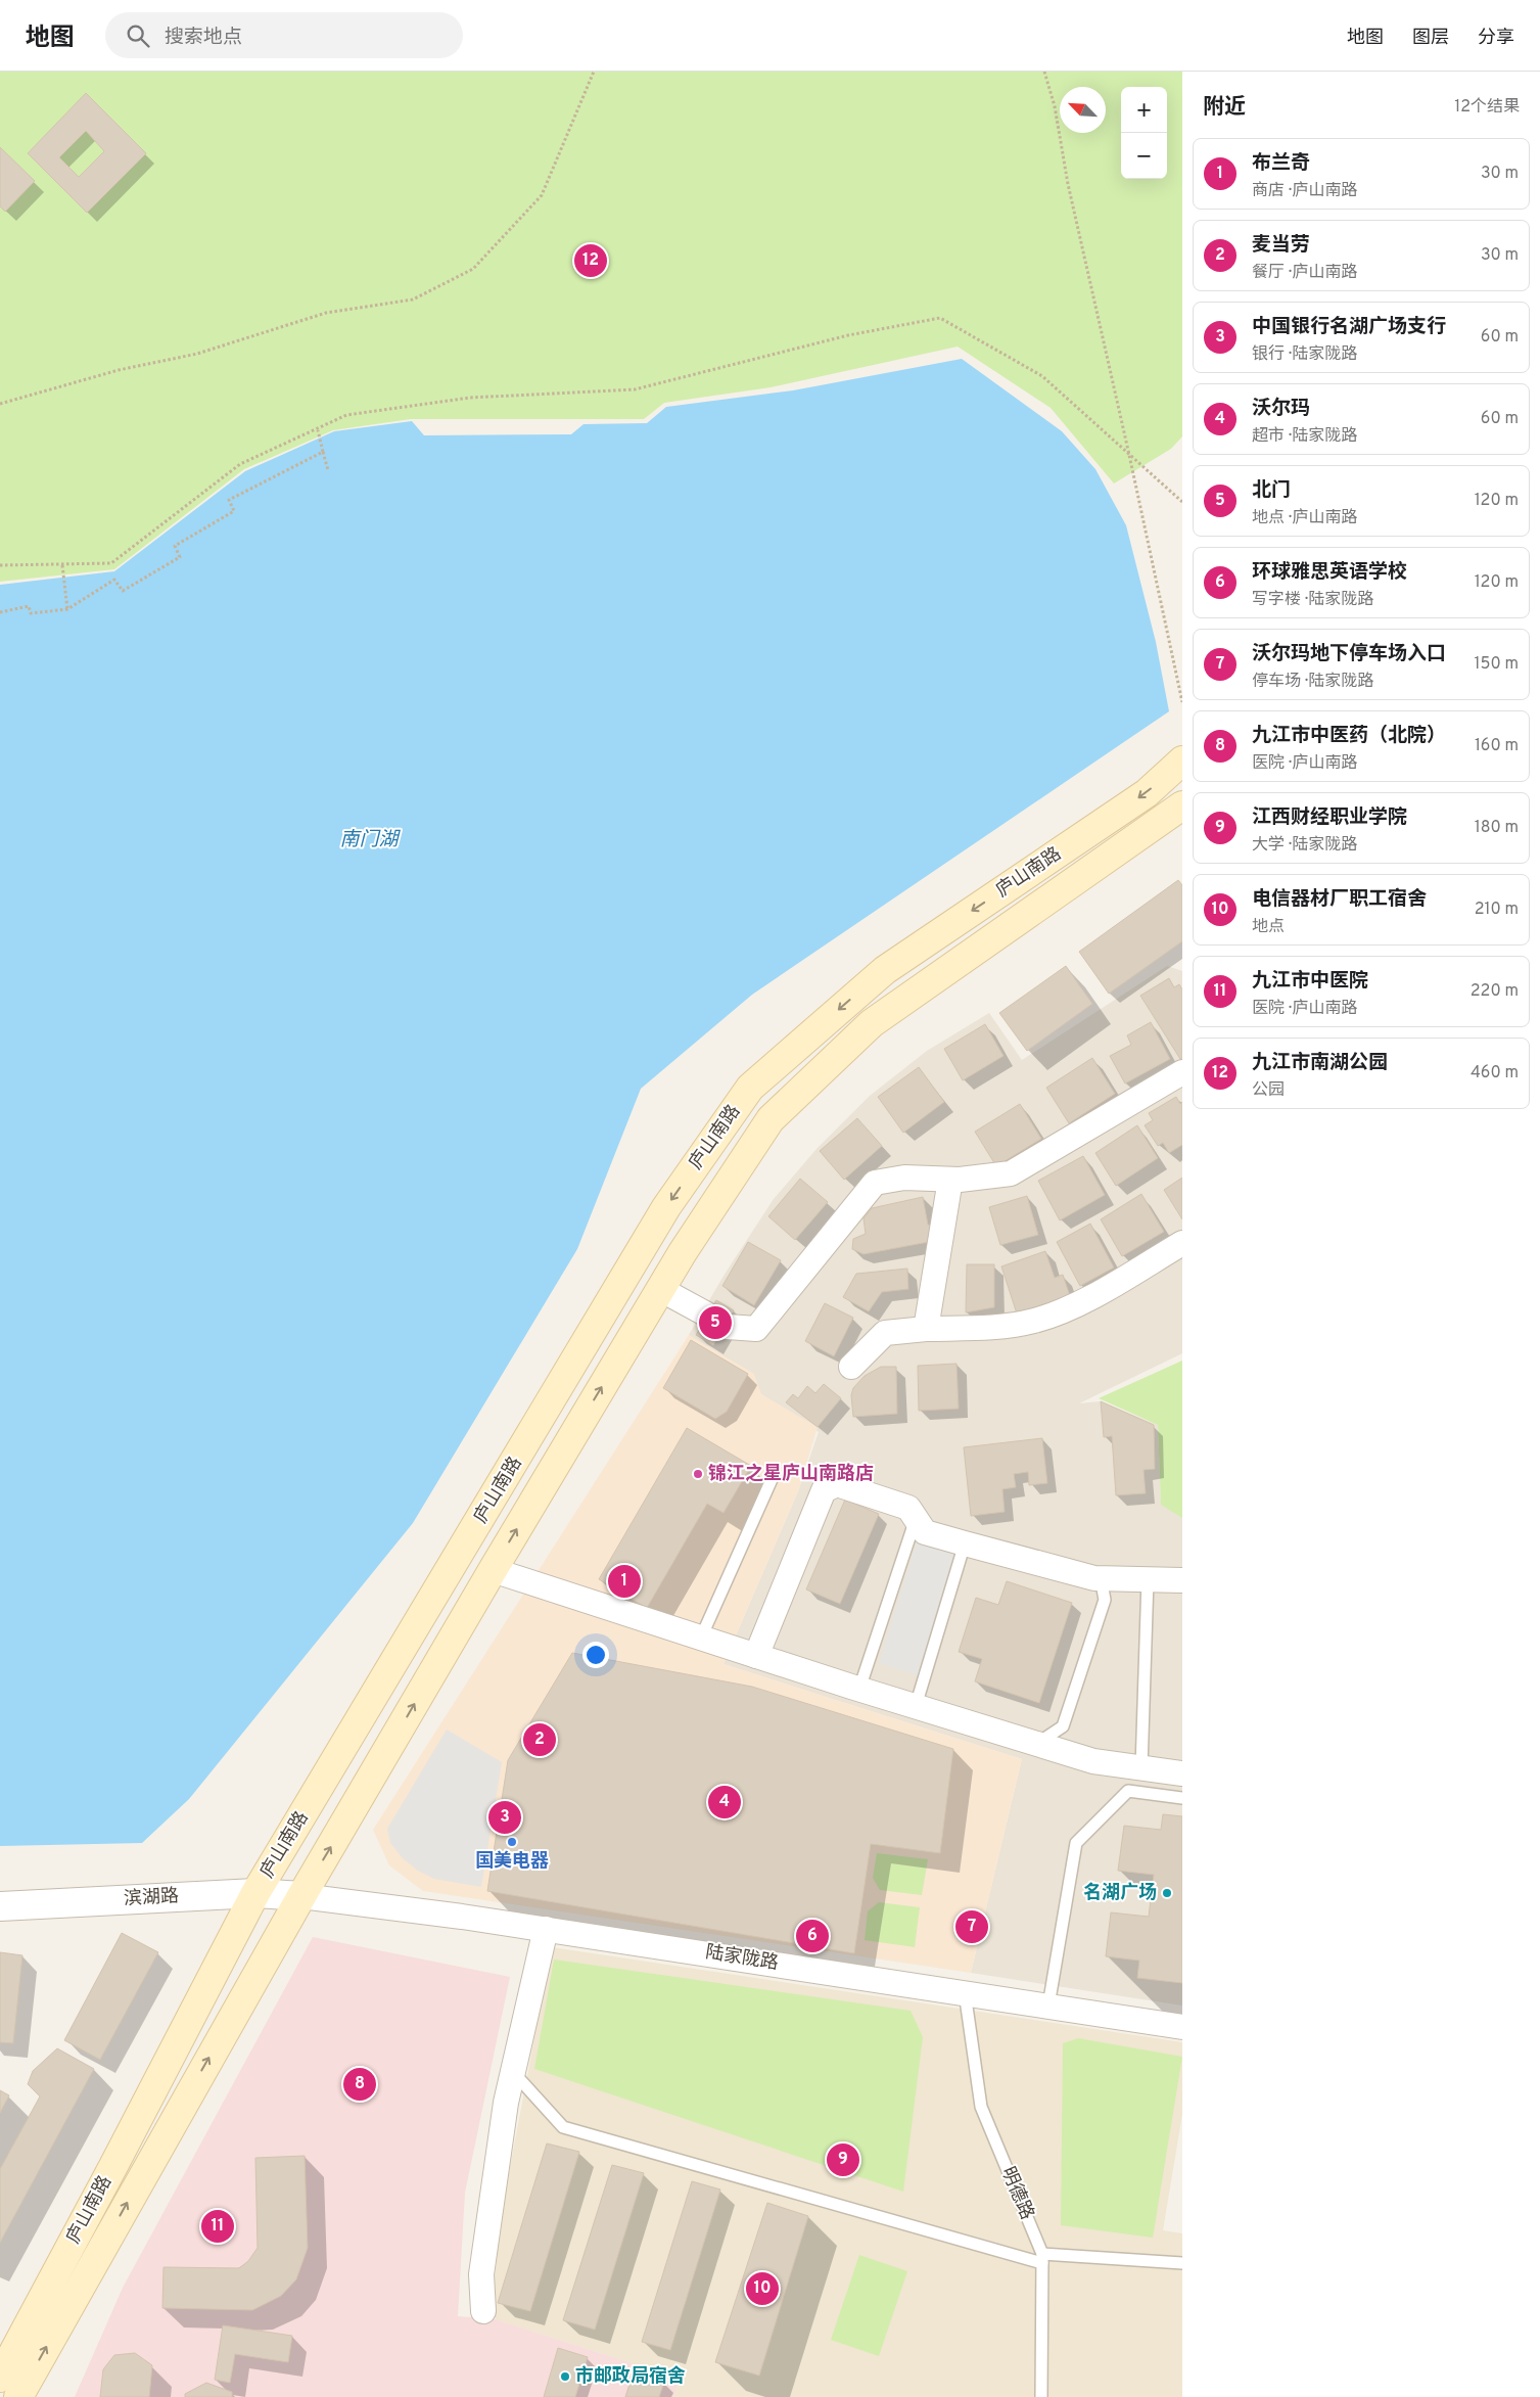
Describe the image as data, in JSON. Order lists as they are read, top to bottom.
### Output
{
  "streets": {
    "main road": ["庐山南路"],
    "street": ["滨湖路", "陆家陇路"],
    "lane": ["明德路"]
  },
  "crossings": [
    ["庐山南路", "滨湖路"],
    ["庐山南路", "陆家陇路"],
    ["滨湖路", "陆家陇路"],
    ["陆家陇路", "明德路"]
  ],
  "water": ["南门湖"],
  "places": [
    "锦江之星庐山南路店",
    "国美电器",
    "名湖广场",
    "市邮政局宿舍"
  ],
  "north": "top left",
  "page": {
    "header": "地图",
    "search": "搜索地点",
    "nav": ["地图", "图层", "分享"],
    "heading": ["附近", "12个结果"],
    "map_buttons": ["+", "−"],
    "list": [
      {
        "mark": "1",
        "name": "布兰奇",
        "note": "商店 · 庐山南路",
        "value": "30 m"
      },
      {
        "mark": "2",
        "name": "麦当劳",
        "note": "餐厅 · 庐山南路",
        "value": "30 m"
      },
      {
        "mark": "3",
        "name": "中国银行名湖广场支行",
        "note": "银行 · 陆家陇路",
        "value": "60 m"
      },
      {
        "mark": "4",
        "name": "沃尔玛",
        "note": "超市 · 陆家陇路",
        "value": "60 m"
      },
      {
        "mark": "5",
        "name": "北门",
        "note": "地点 · 庐山南路",
        "value": "120 m"
      },
      {
        "mark": "6",
        "name": "环球雅思英语学校",
        "note": "写字楼 · 陆家陇路",
        "value": "120 m"
      },
      {
        "mark": "7",
        "name": "沃尔玛地下停车场入口",
        "note": "停车场 · 陆家陇路",
        "value": "150 m"
      },
      {
        "mark": "8",
        "name": "九江市中医药（北院）",
        "note": "医院 · 庐山南路",
        "value": "160 m"
      },
      {
        "mark": "9",
        "name": "江西财经职业学院",
        "note": "大学 · 陆家陇路",
        "value": "180 m"
      },
      {
        "mark": "10",
        "name": "电信器材厂职工宿舍",
        "note": "地点",
        "value": "210 m"
      },
      {
        "mark": "11",
        "name": "九江市中医院",
        "note": "医院 · 庐山南路",
        "value": "220 m"
      },
      {
        "mark": "12",
        "name": "九江市南湖公园",
        "note": "公园",
        "value": "460 m"
      }
    ],
    "pins": [
      "12",
      "5",
      "1",
      "2",
      "4",
      "3",
      "7",
      "6",
      "8",
      "9",
      "11",
      "10"
    ]
  }
}
